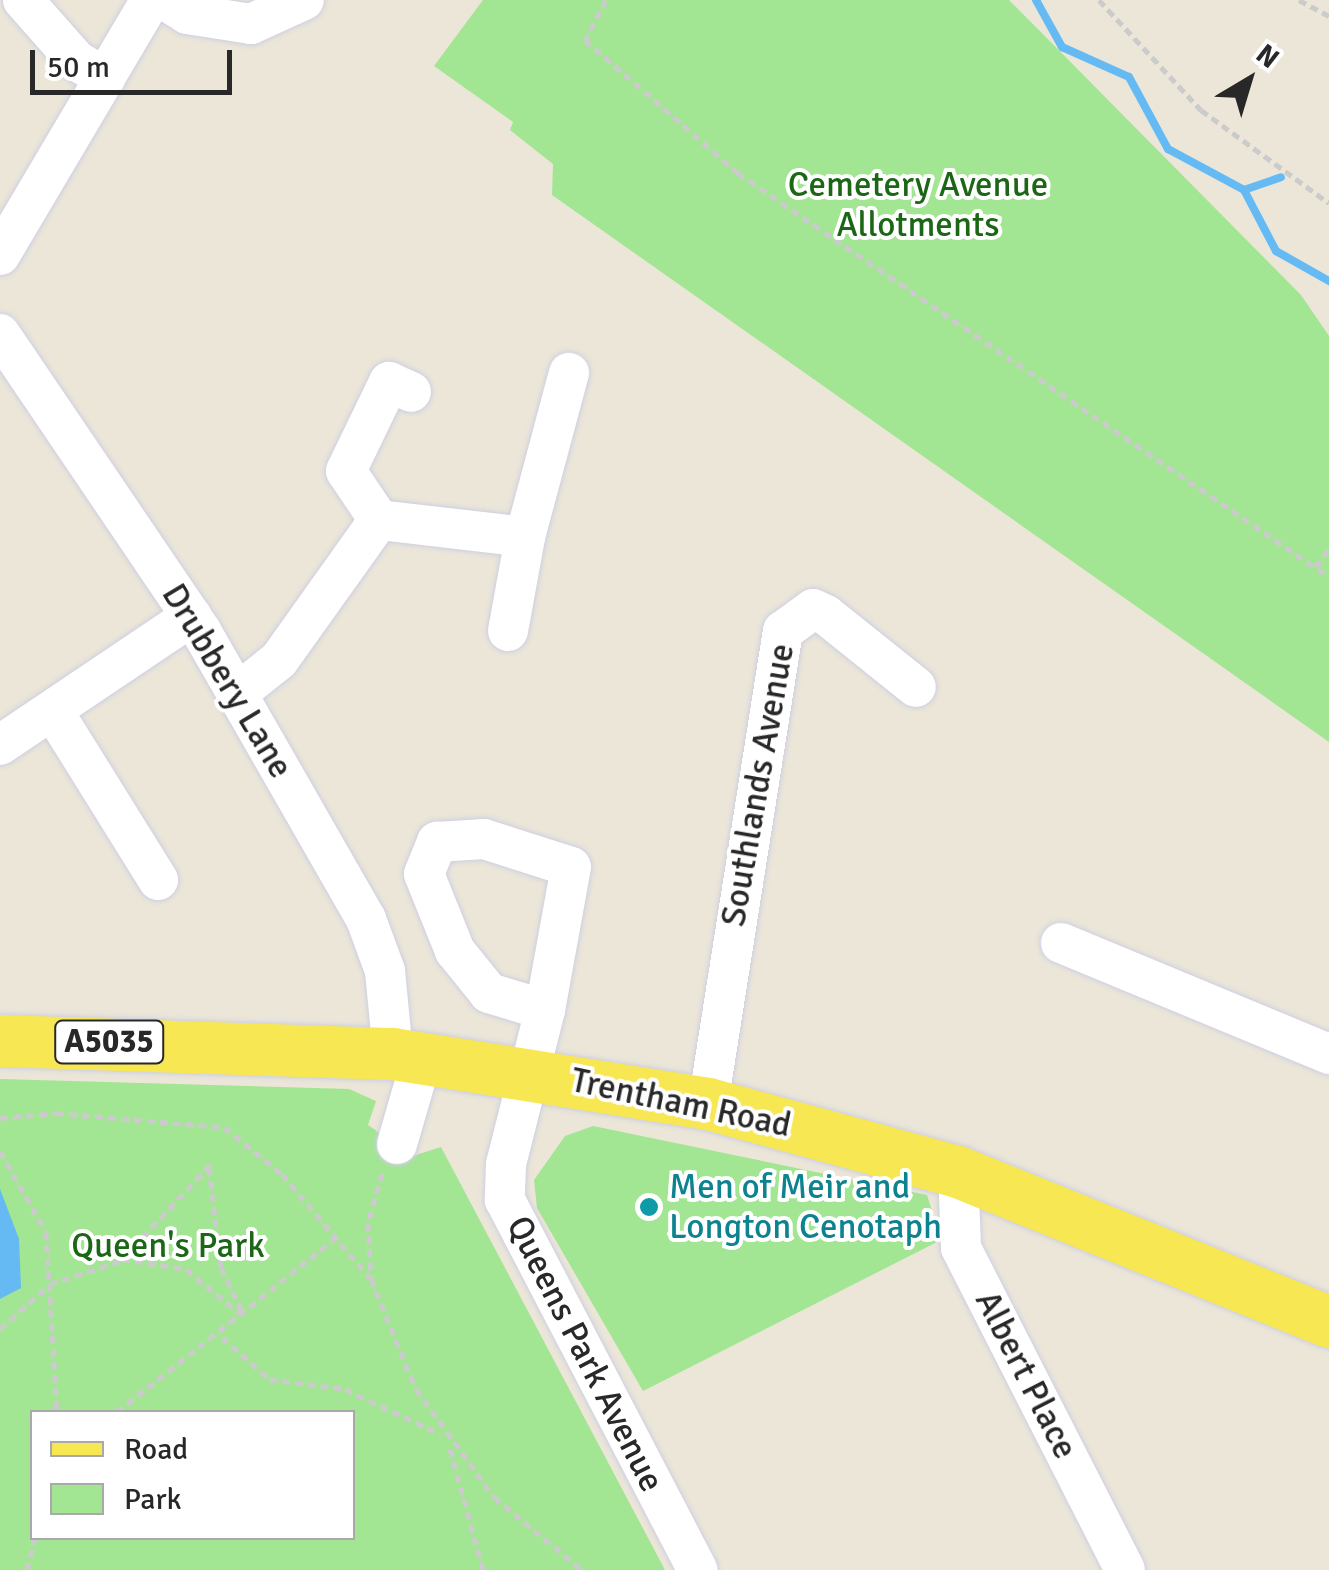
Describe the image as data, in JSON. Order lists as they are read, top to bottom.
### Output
{
  "streets": {
    "main road": ["A5035", "Trentham Road"],
    "street": [
      "Drubbery Lane",
      "Southlands Avenue",
      "Queens Park Avenue",
      "Albert Place"
    ]
  },
  "crossings": [
    ["Drubbery Lane", "Trentham Road"],
    ["Southlands Avenue", "Trentham Road"],
    ["Trentham Road", "Queens Park Avenue"],
    ["Trentham Road", "Albert Place"]
  ],
  "parks": ["Cemetery Avenue Allotments", "Queen's Park"],
  "places": ["Men of Meir and Longton Cenotaph"],
  "legend": ["Road", "Park"],
  "scale_bar": "50 m",
  "north": "top right"
}
